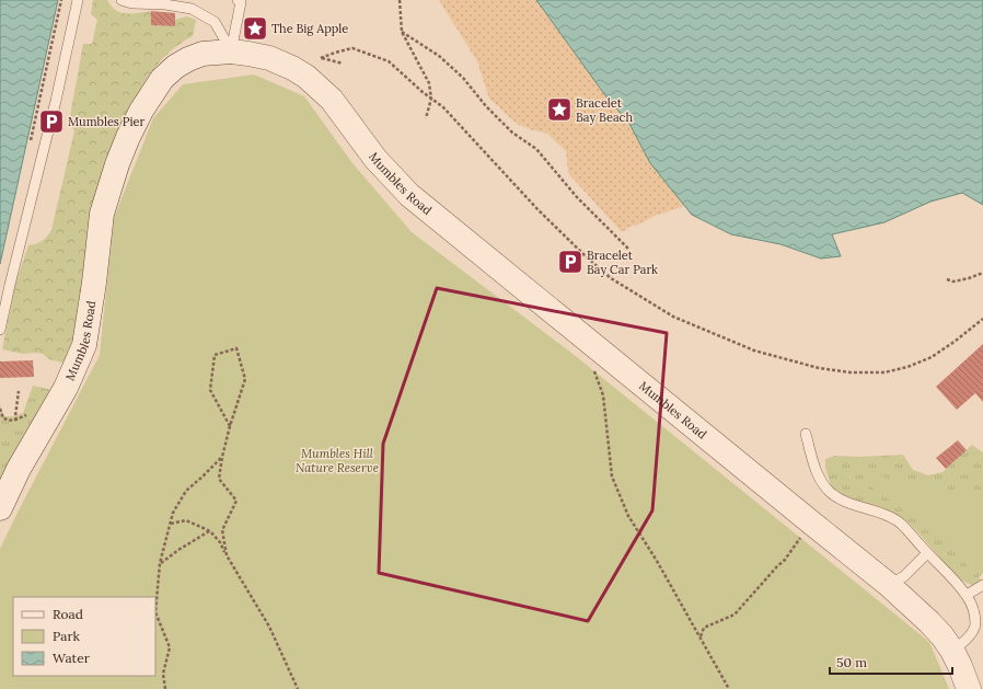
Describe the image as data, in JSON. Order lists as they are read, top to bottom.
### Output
{
  "streets": {
    "street": ["Mumbles Road"]
  },
  "parks": ["Mumbles Hill Nature Reserve"],
  "places": {
    "place": ["The Big Apple", "Bracelet Bay Beach"],
    "parking": ["Mumbles Pier", "Bracelet Bay Car Park"]
  },
  "legend": ["Road", "Park", "Water"],
  "scale_bar": "50 m"
}
